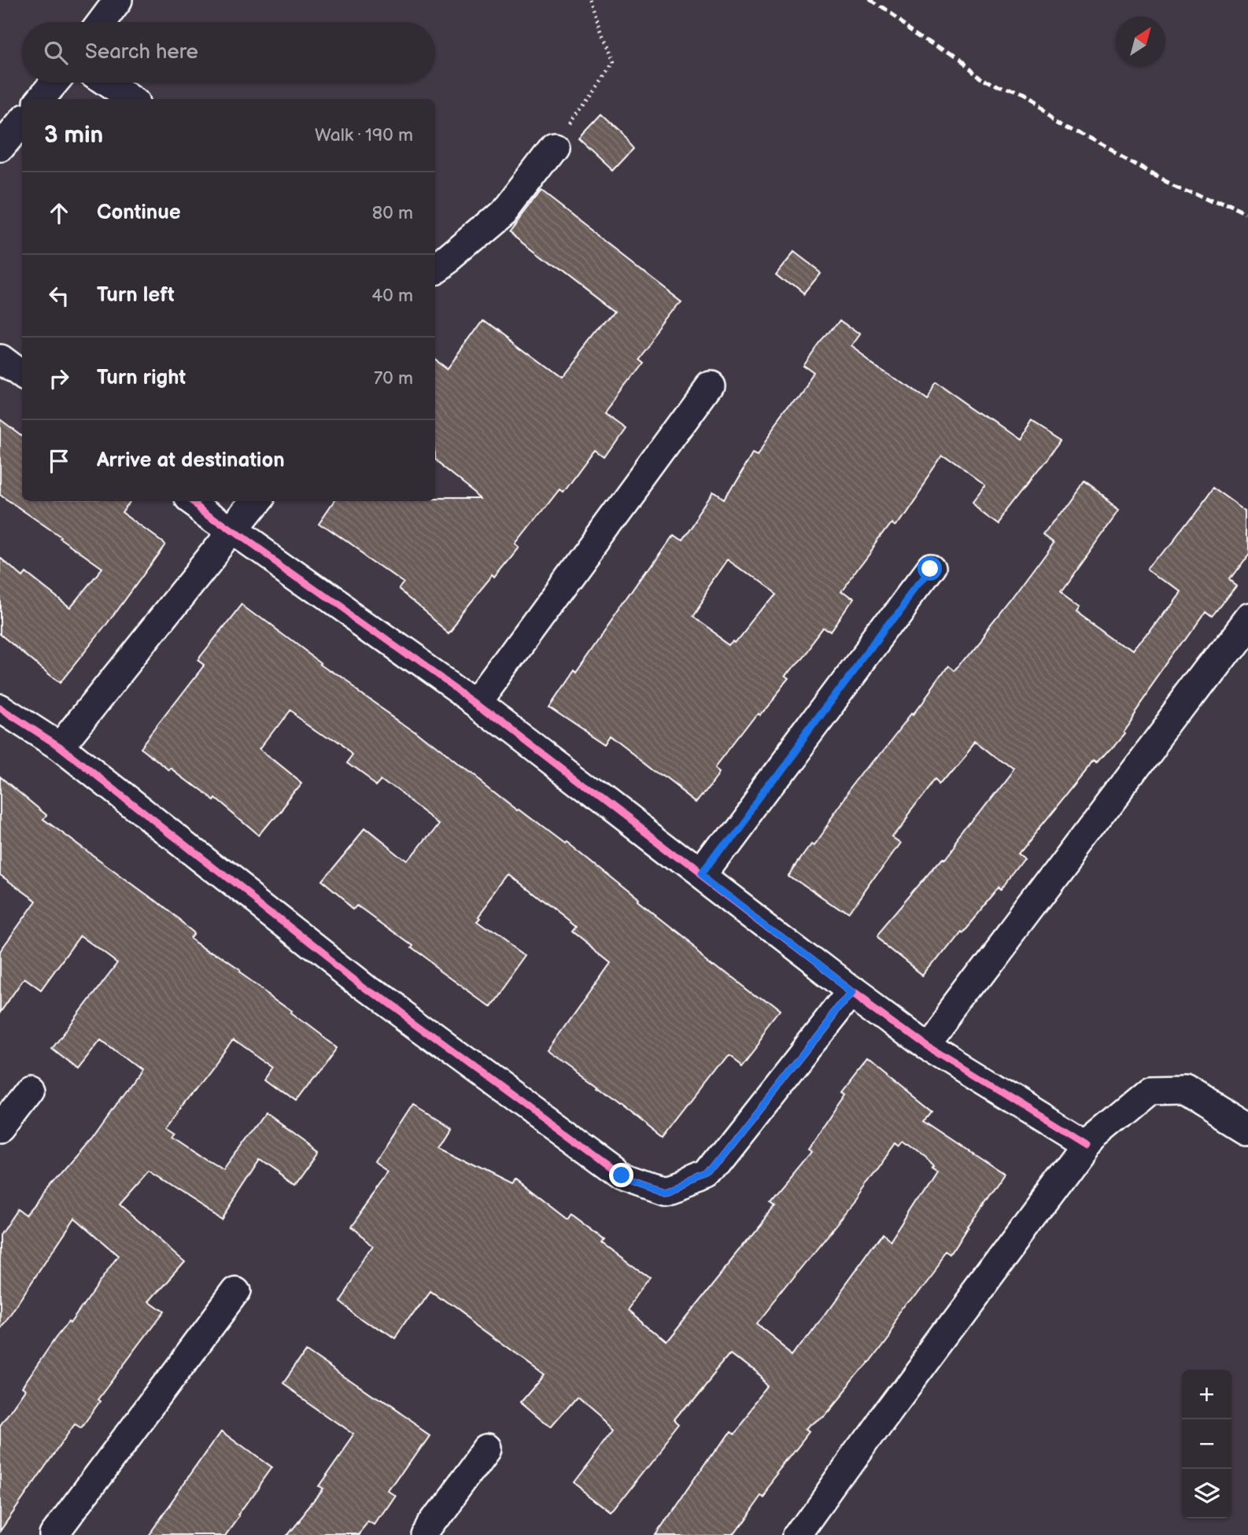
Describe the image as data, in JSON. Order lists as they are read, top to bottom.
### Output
{
  "north": "top right",
  "page": {
    "search": "Search here",
    "heading": ["3 min", "Walk · 190 m"],
    "list": [
      ["Continue", "80 m"],
      ["Turn left", "40 m"],
      ["Turn right", "70 m"],
      "Arrive at destination"
    ],
    "map_buttons": ["+", "−"]
  }
}
